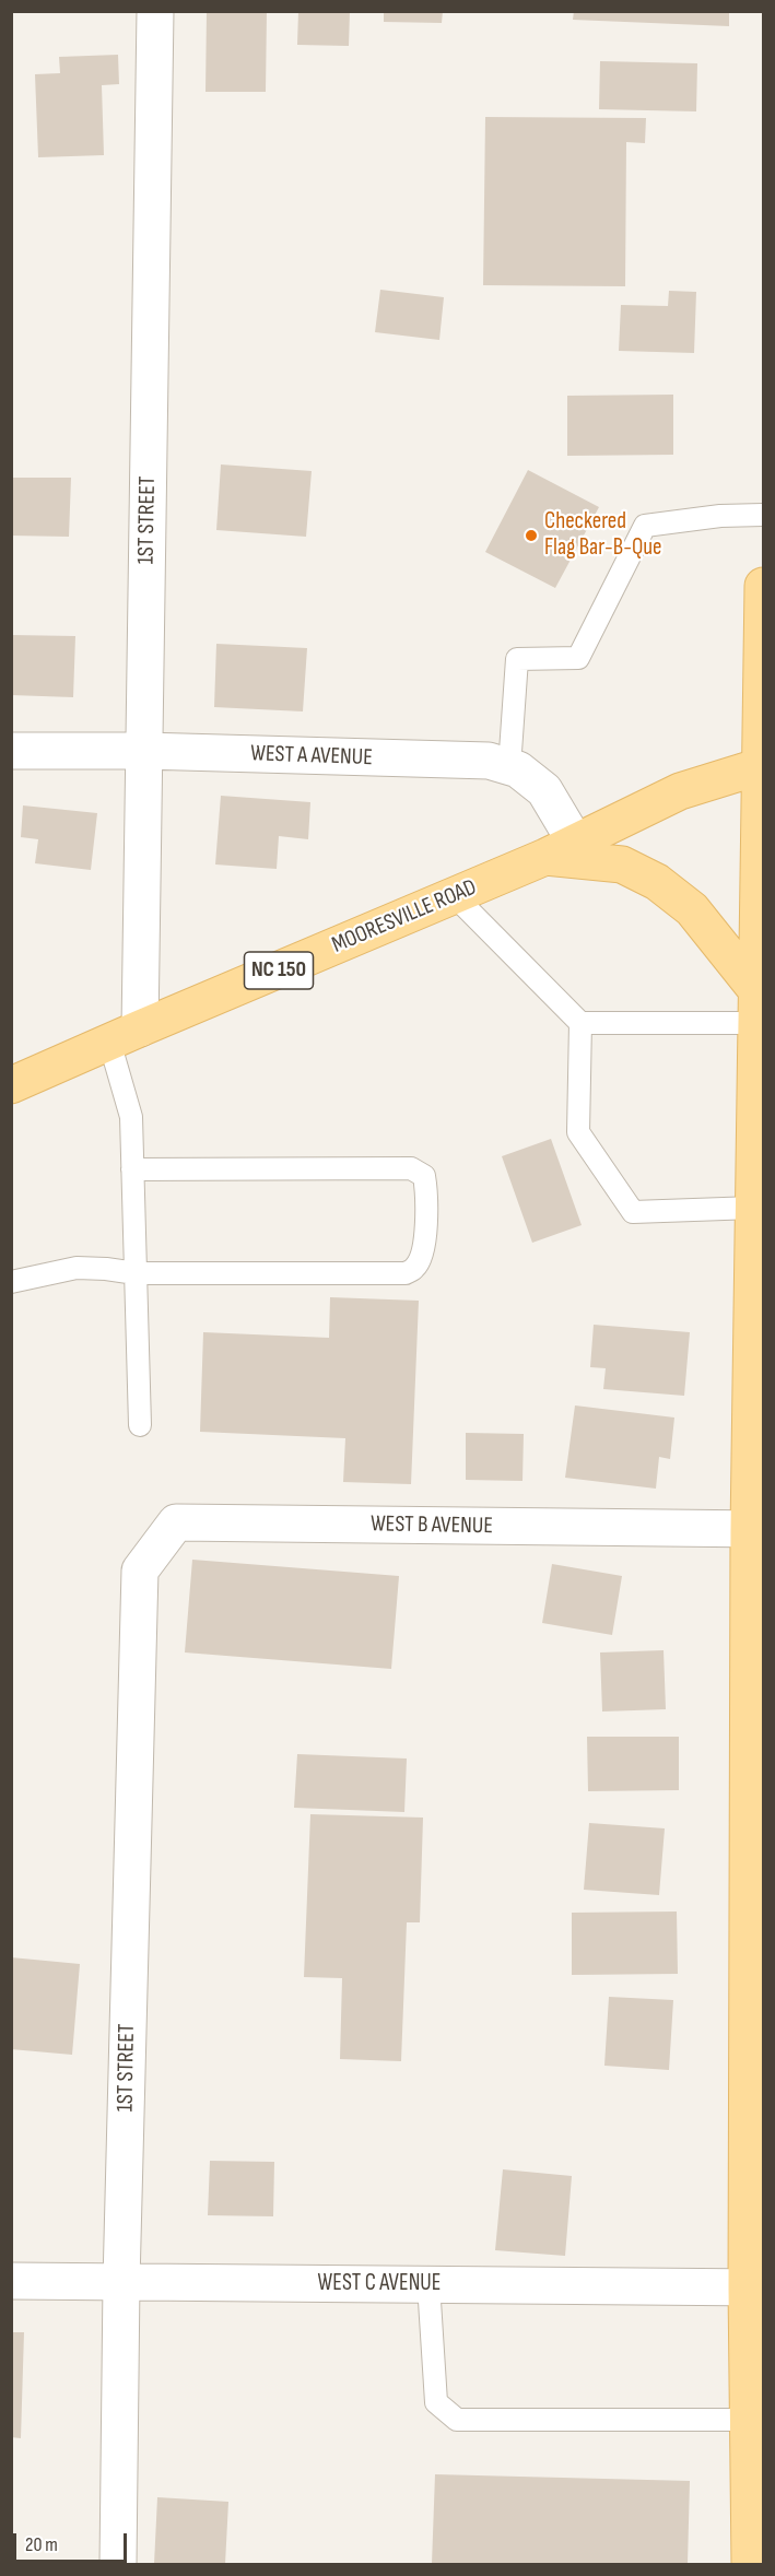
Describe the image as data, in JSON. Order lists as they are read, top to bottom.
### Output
{
  "streets": {
    "main road": ["MOORESVILLE ROAD", "NC 150"],
    "street": [
      "1ST STREET",
      "WEST A AVENUE",
      "WEST B AVENUE",
      "WEST C AVENUE"
    ]
  },
  "crossings": [
    ["1ST STREET", "WEST A AVENUE"],
    ["1ST STREET", "MOORESVILLE ROAD"],
    ["1ST STREET", "WEST B AVENUE"],
    ["1ST STREET", "WEST C AVENUE"],
    ["WEST A AVENUE", "MOORESVILLE ROAD"]
  ],
  "places": ["Checkered Flag Bar-B-Que"],
  "scale_bar": "20 m"
}
